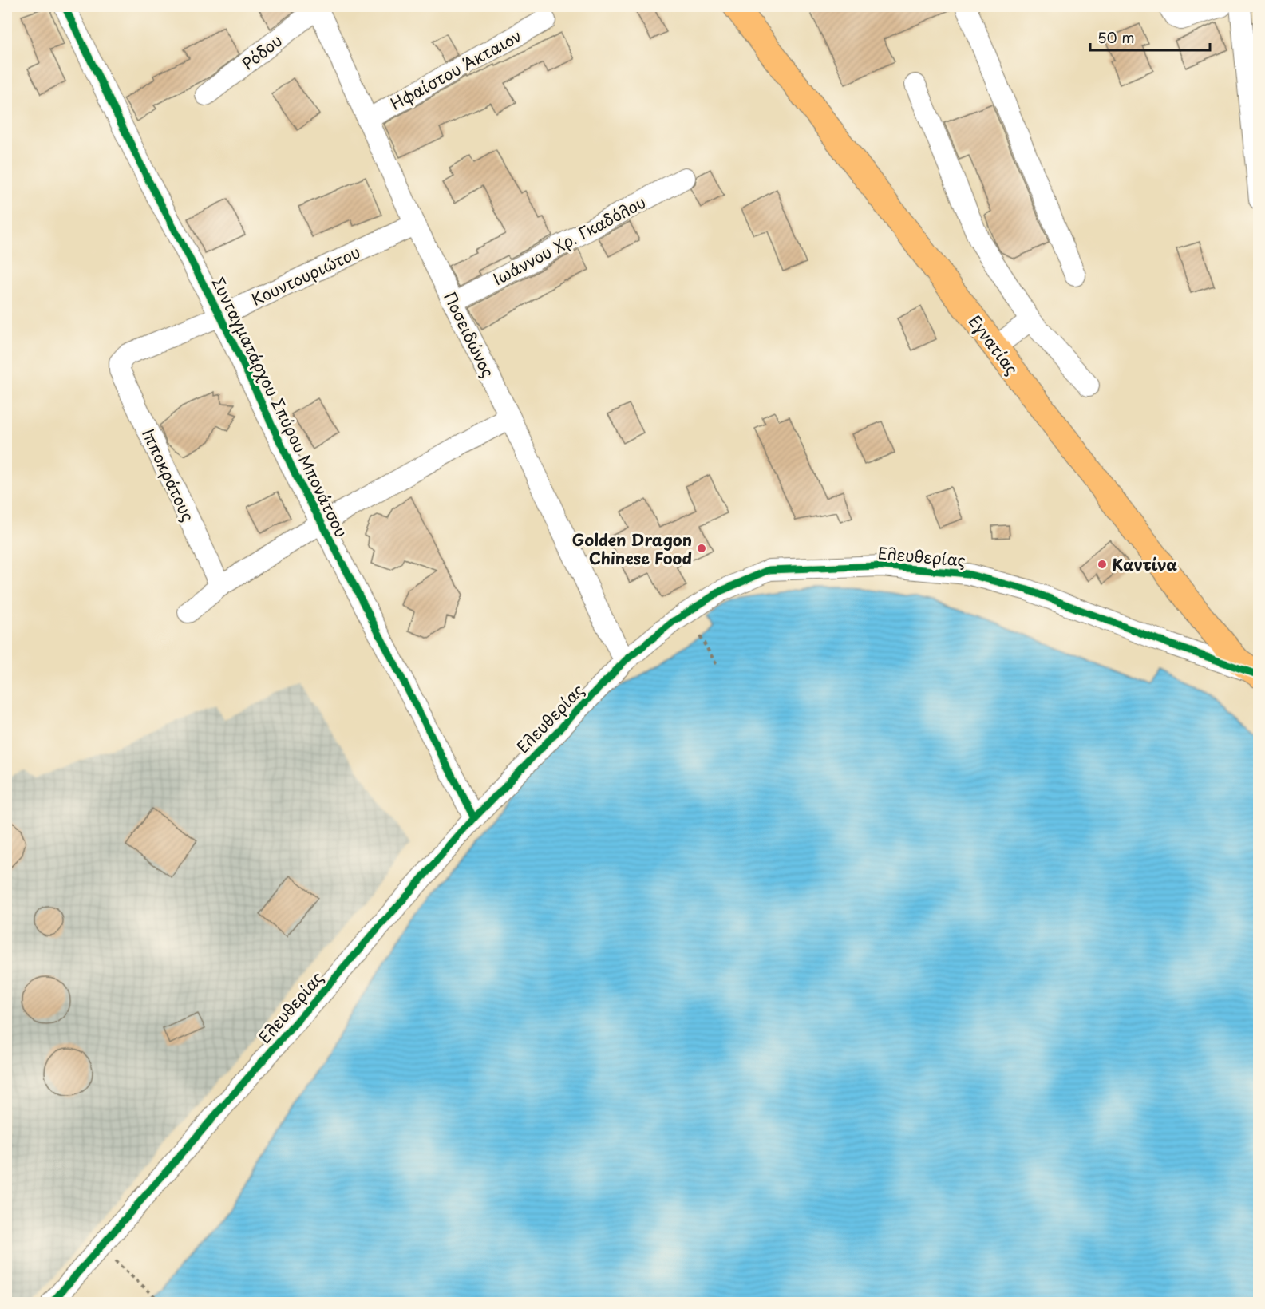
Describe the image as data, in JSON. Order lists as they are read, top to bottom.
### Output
{
  "streets": {
    "main road": ["Εγνατίας"],
    "street": [
      "Ρόδου",
      "Ηφαίστου Άκταιον",
      "Ιωάννου Χρ. Γκαδόλου",
      "Κουντουριώτου",
      "Ποσειδώνος",
      "Συνταγματάρχου Σπύρου Μπονάτσου",
      "Ιπποκράτους",
      "Ελευθερίας"
    ]
  },
  "crossings": [
    ["Ρόδου", "Ποσειδώνος"],
    ["Ηφαίστου Άκταιον", "Ποσειδώνος"],
    ["Ιωάννου Χρ. Γκαδόλου", "Ποσειδώνος"],
    ["Κουντουριώτου", "Ποσειδώνος"],
    ["Κουντουριώτου", "Συνταγματάρχου Σπύρου Μπονάτσου"],
    ["Κουντουριώτου", "Ιπποκράτους"],
    ["Ποσειδώνος", "Ελευθερίας"],
    ["Εγνατίας", "Ελευθερίας"],
    ["Συνταγματάρχου Σπύρου Μπονάτσου", "Ελευθερίας"]
  ],
  "places": ["Golden Dragon Chinese Food", "Καντίνα"],
  "scale_bar": "50 m"
}
